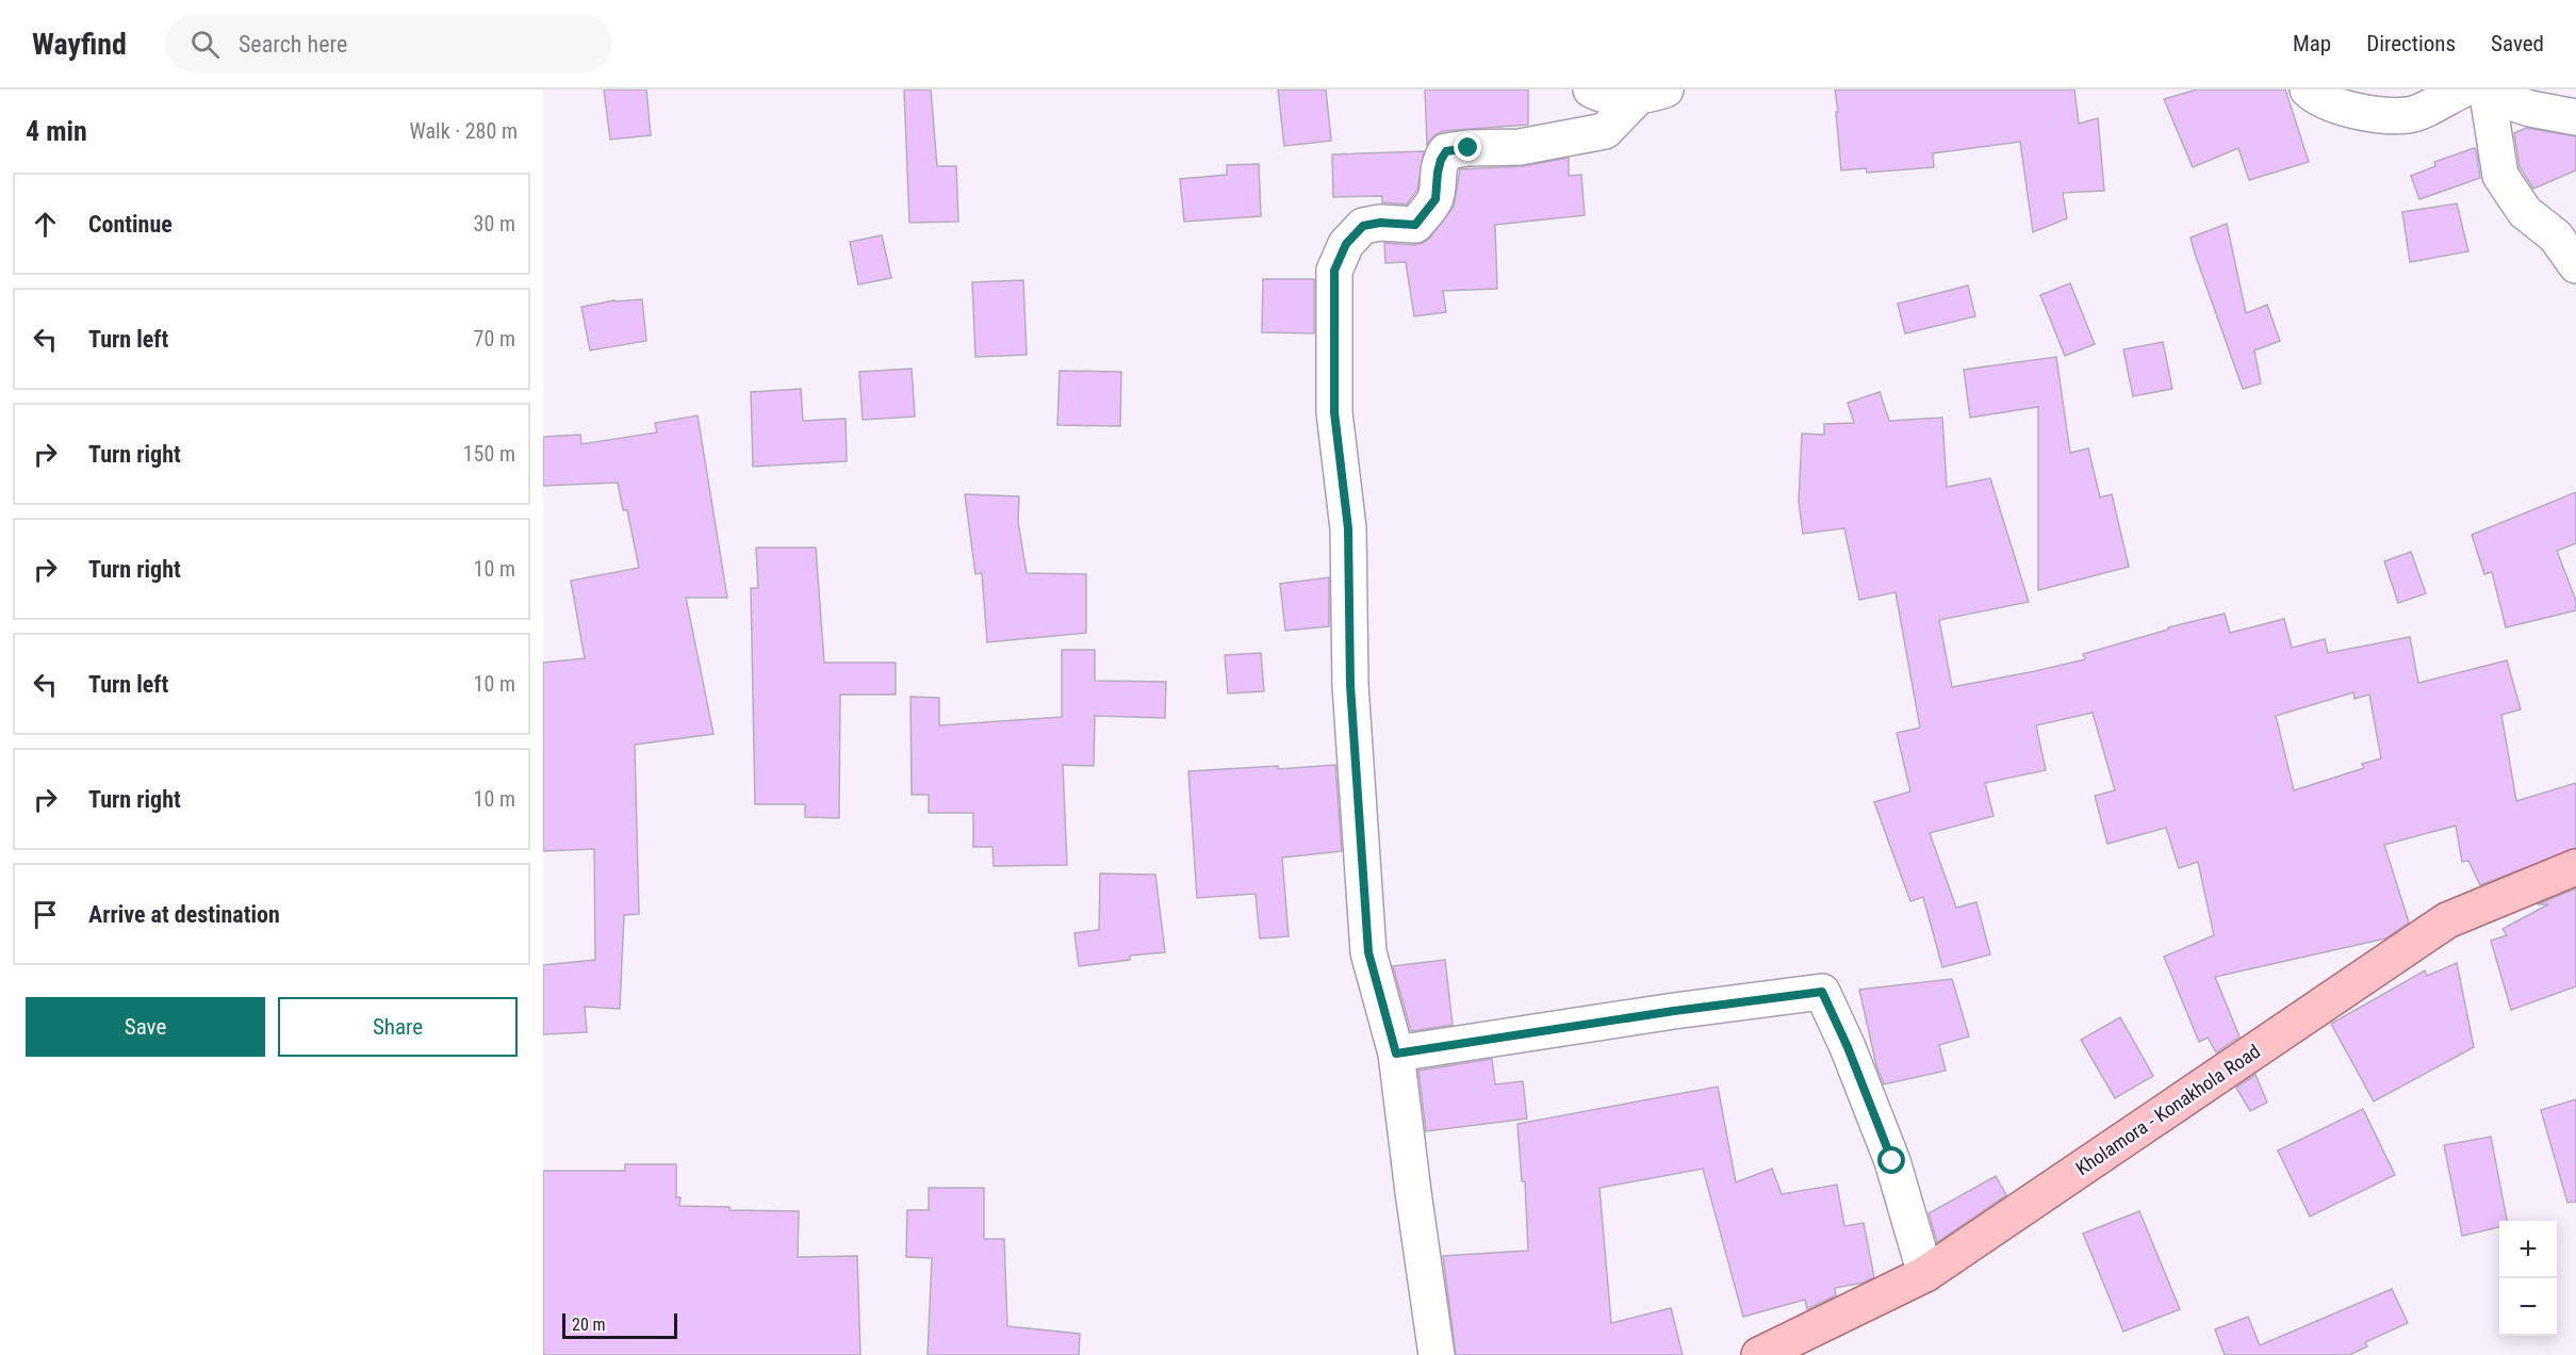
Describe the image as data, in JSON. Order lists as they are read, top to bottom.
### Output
{
  "streets": {
    "main road": ["Kholamora - Konakhola Road"]
  },
  "scale_bar": "20 m",
  "page": {
    "header": "Wayfind",
    "search": "Search here",
    "nav": ["Map", "Directions", "Saved"],
    "heading": ["4 min", "Walk · 280 m"],
    "list": [
      ["Continue", "30 m"],
      ["Turn left", "70 m"],
      ["Turn right", "150 m"],
      ["Turn right", "10 m"],
      ["Turn left", "10 m"],
      ["Turn right", "10 m"],
      "Arrive at destination"
    ],
    "buttons": ["Save", "Share"],
    "map_buttons": ["+", "−"],
    "scale": "20 m"
  }
}
